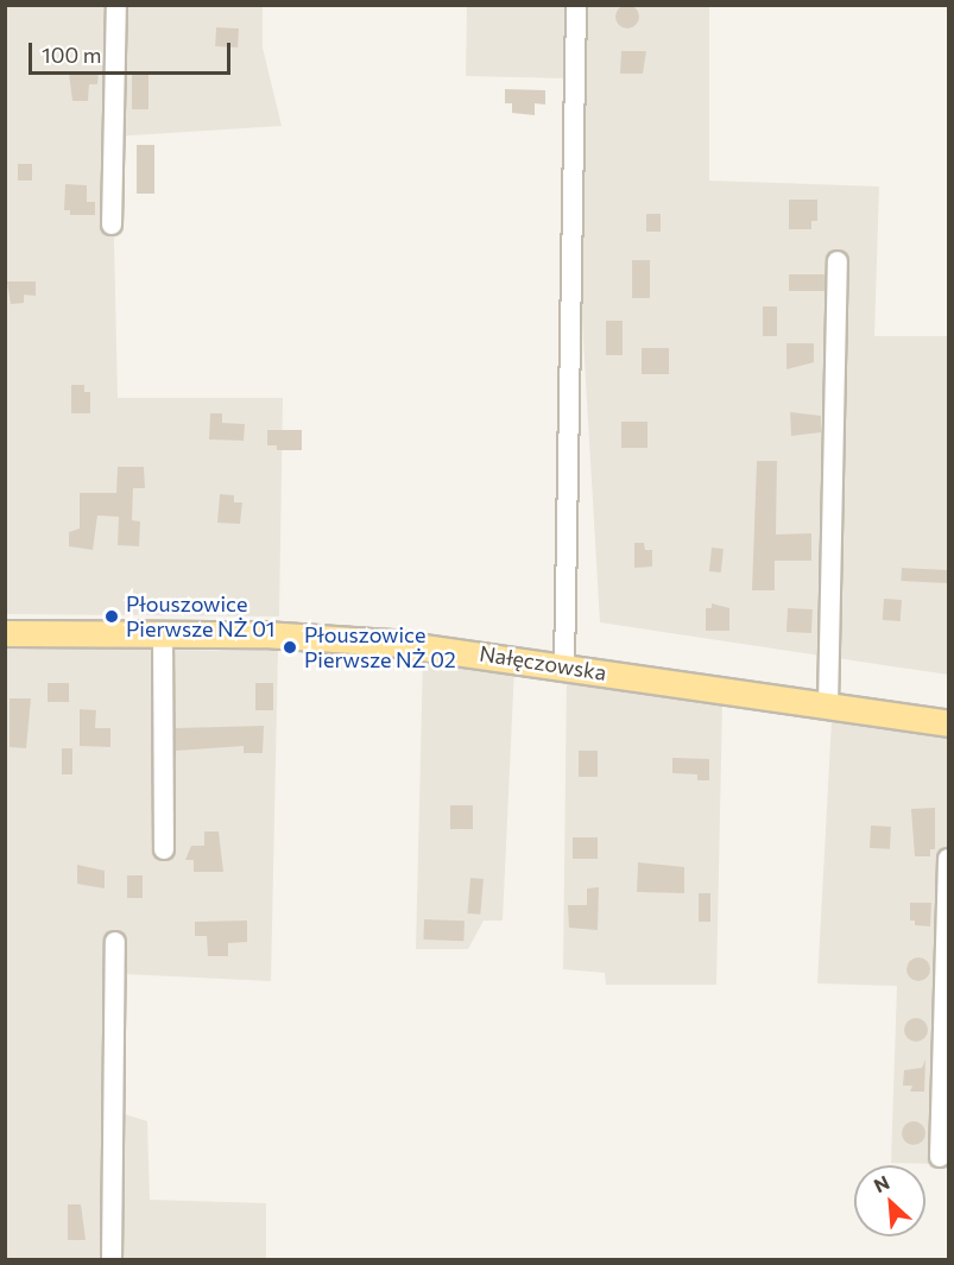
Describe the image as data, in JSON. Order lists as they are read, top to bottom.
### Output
{
  "streets": {
    "main road": ["Nałęczowska"]
  },
  "places": ["Płouszowice Pierwsze NŻ 01", "Płouszowice Pierwsze NŻ 02"],
  "scale_bar": "100 m",
  "north": "top left"
}
